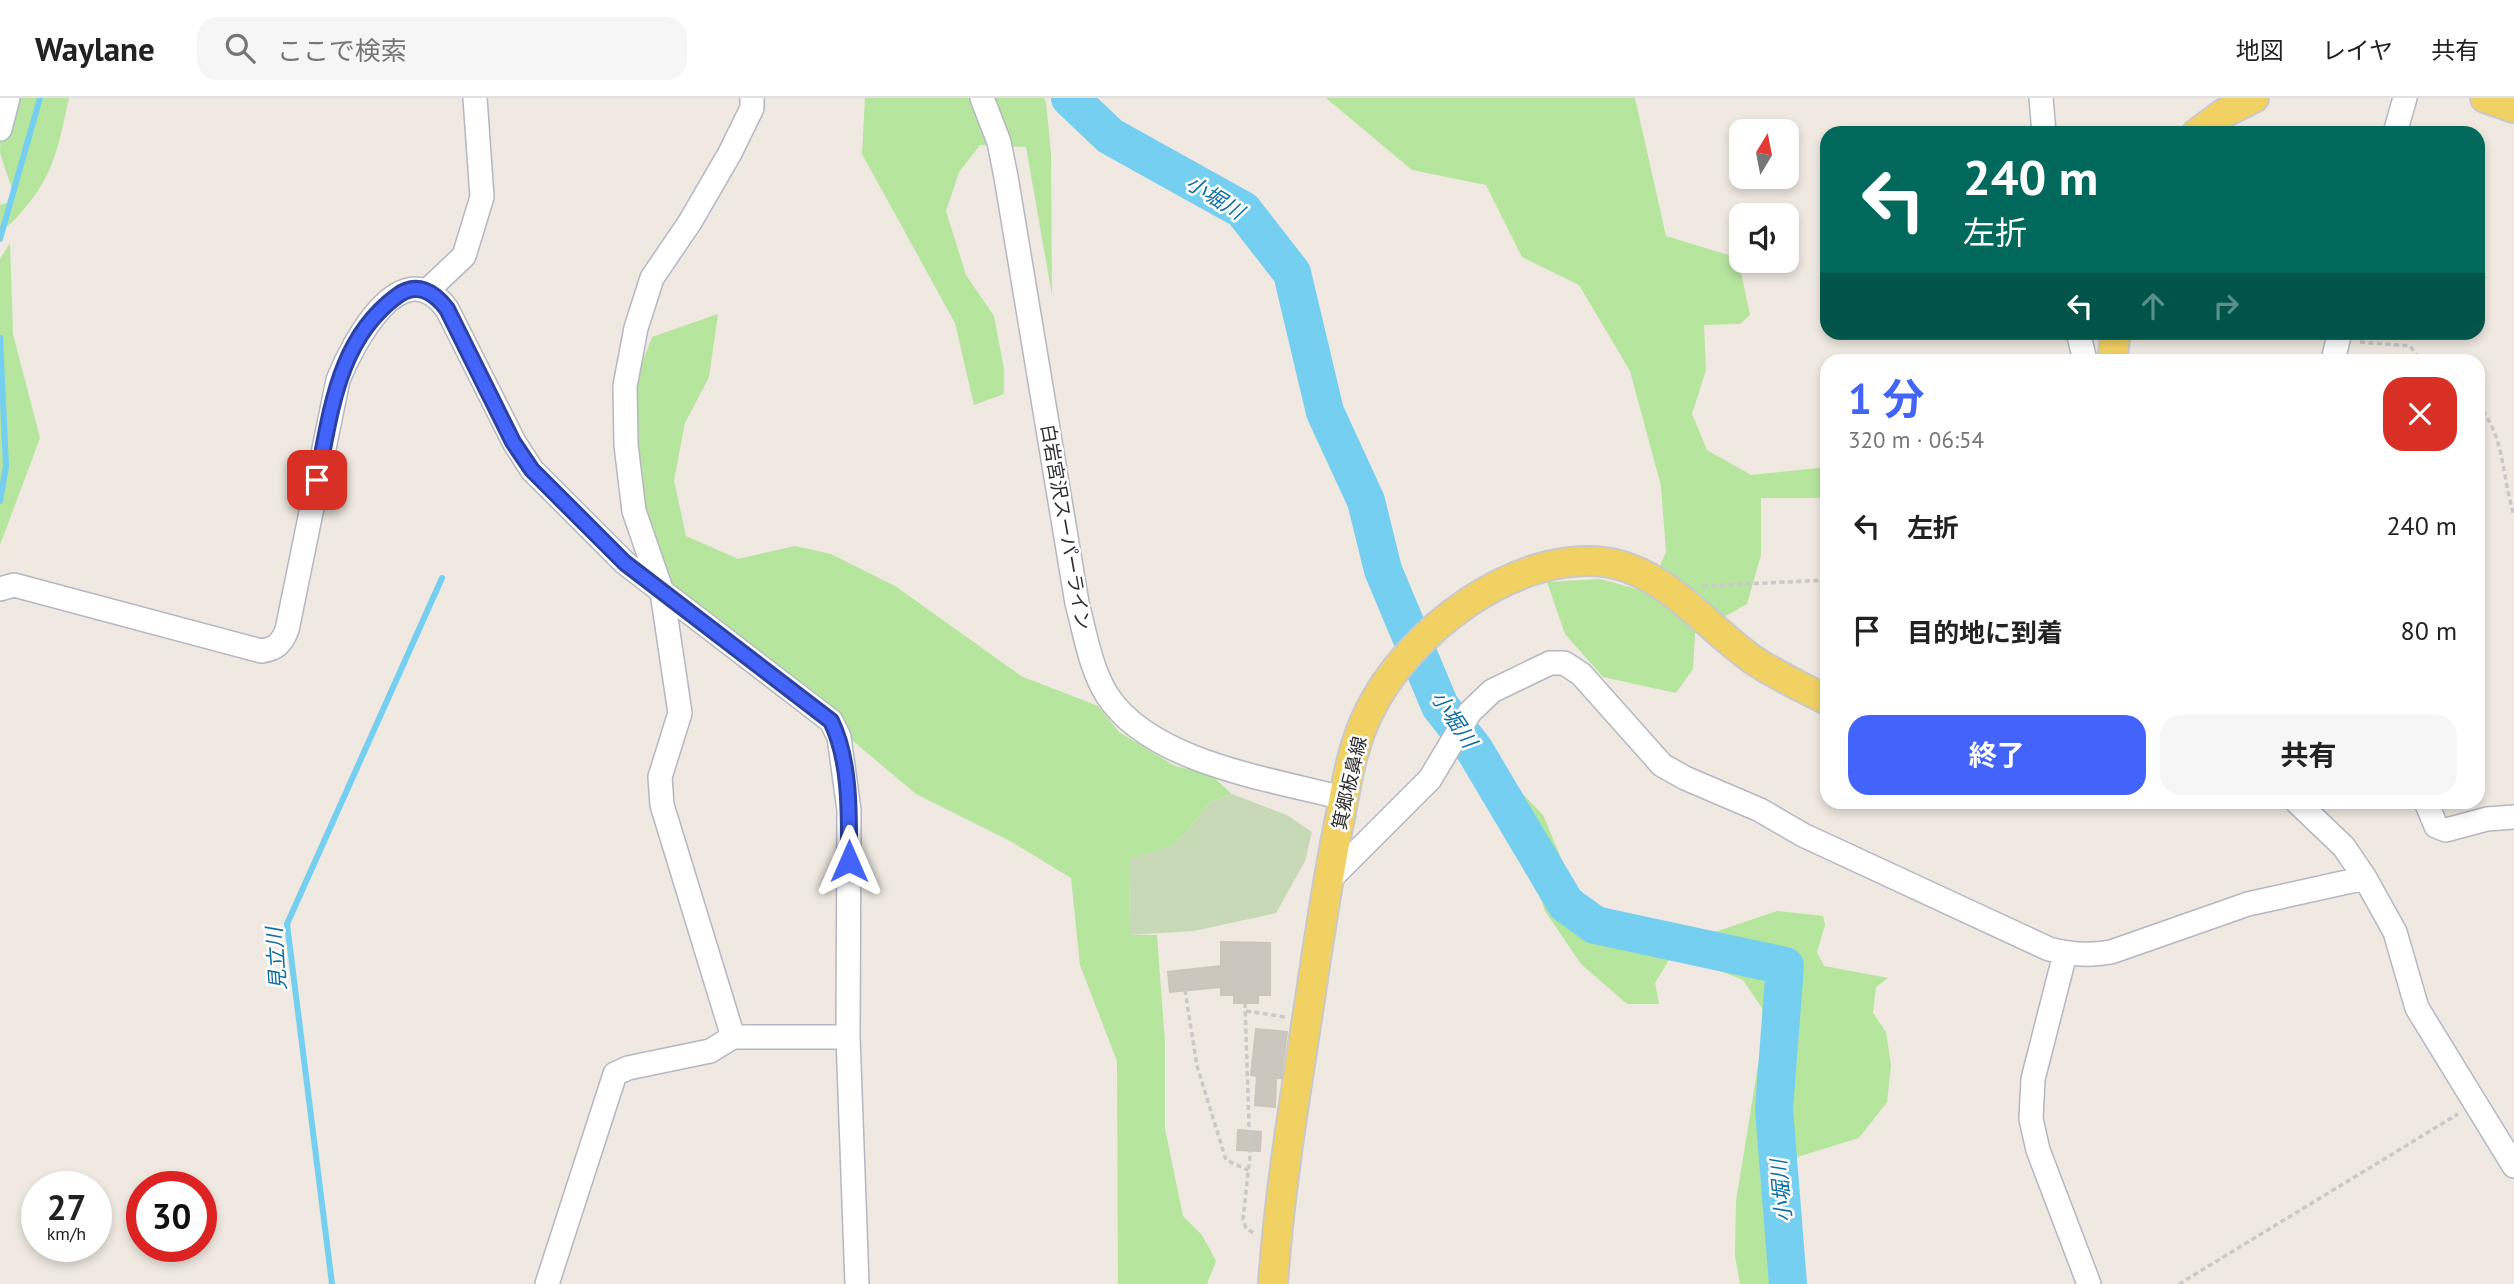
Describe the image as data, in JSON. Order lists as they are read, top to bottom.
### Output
{
  "streets": {
    "main road": ["箕郷板鼻線"],
    "street": ["白岩宮沢スーパーライン"]
  },
  "crossings": [
    ["白岩宮沢スーパーライン", "箕郷板鼻線"]
  ],
  "water": ["小堀川", "見立川"],
  "north": "top",
  "page": {
    "header": "Waylane",
    "search": "ここで検索",
    "nav": ["地図", "レイヤ", "共有"],
    "turn": ["240 m", "左折"],
    "heading": ["1 分", "320 m · 06:54"],
    "list": [
      {
        "name": "左折",
        "value": "240 m"
      },
      {
        "name": "目的地に到着",
        "value": "80 m"
      }
    ],
    "buttons": ["終了", "共有"],
    "speed": "27 km/h",
    "limit": "30"
  }
}
